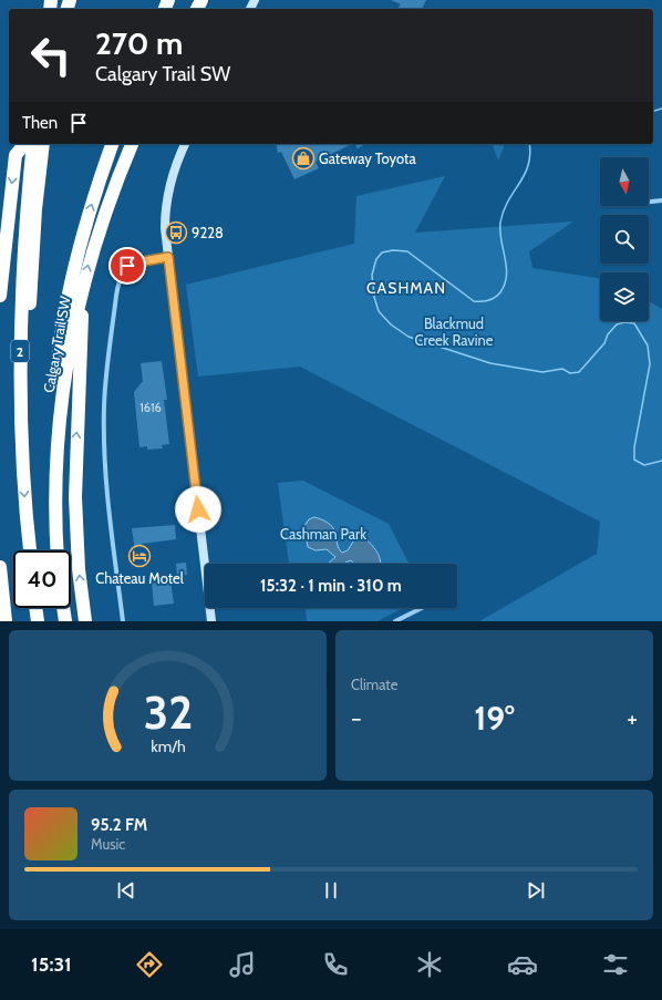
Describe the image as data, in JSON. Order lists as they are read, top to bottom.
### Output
{
  "streets": {
    "highway": ["Calgary Trail SW", "2"]
  },
  "districts": ["CASHMAN"],
  "parks": ["Blackmud Creek Ravine", "Cashman Park"],
  "places": {
    "shop": ["Gateway Toyota"],
    "bus stop": ["9228"],
    "hotel": ["Chateau Motel"]
  },
  "house_numbers": ["1616"],
  "north": "bottom",
  "page": {
    "turn": ["270 m", "Calgary Trail SW"],
    "then": "Then",
    "limit": "40",
    "trip": "15:32 · 1 min · 310 m",
    "tile": "Climate",
    "heat": ["−", "19°", "+"],
    "song": ["95.2 FM", "Music"],
    "tabs": "15:31",
    "gauge": ["32", "km/h"]
  }
}
